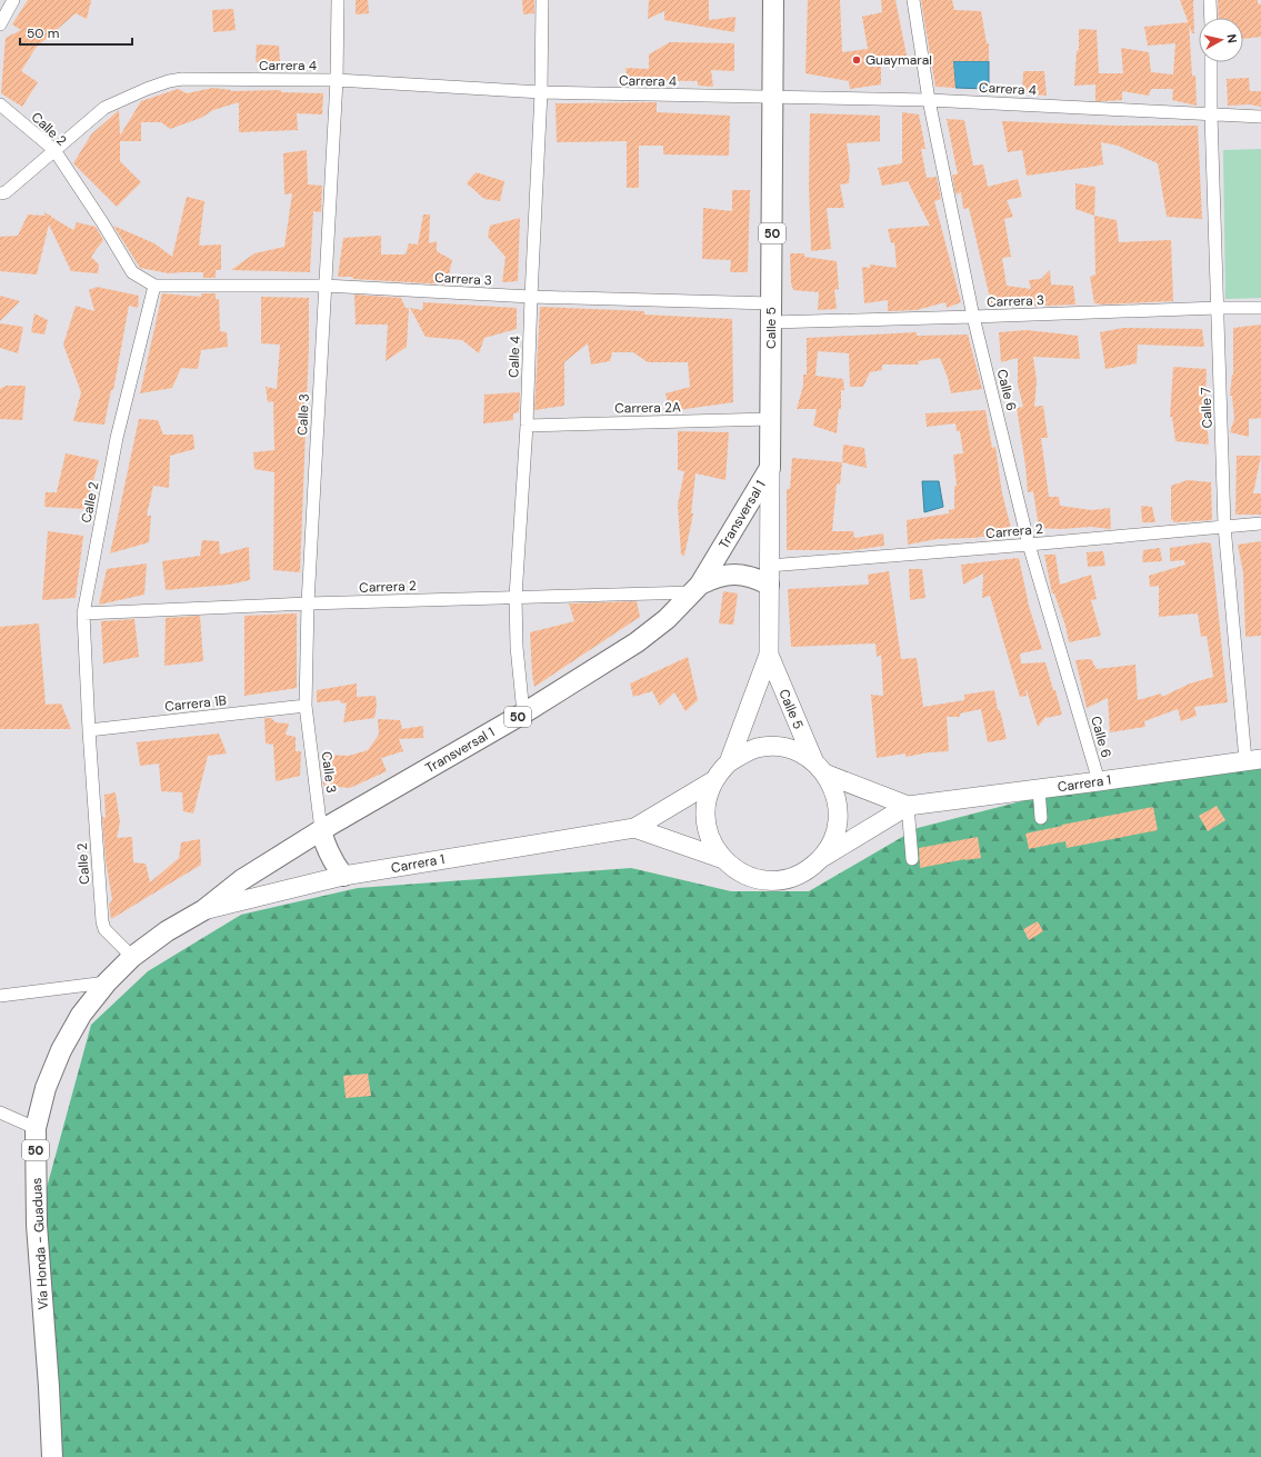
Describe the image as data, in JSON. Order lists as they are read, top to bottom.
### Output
{
  "streets": {
    "highway": [
      "50",
      "Calle 5",
      "Transversal 1",
      "Vía Honda - Guaduas"
    ],
    "main road": ["Carrera 1"],
    "street": [
      "Carrera 4",
      "Calle 2",
      "Carrera 3",
      "Calle 4",
      "Calle 6",
      "Carrera 2A",
      "Calle 7",
      "Calle 3",
      "Carrera 2",
      "Carrera 1B"
    ]
  },
  "crossings": [
    ["Carrera 4", "Calle 2"],
    ["Carrera 4", "Calle 5"],
    ["Carrera 4", "Calle 4"],
    ["Carrera 4", "Calle 6"],
    ["Carrera 4", "Calle 7"],
    ["Carrera 4", "Calle 3"],
    ["Calle 2", "Carrera 3"],
    ["Calle 2", "Carrera 2"],
    ["Calle 2", "Carrera 1B"],
    ["Calle 2", "Vía Honda - Guaduas"],
    ["50", "Calle 5"],
    ["50", "Carrera 1"],
    ["Carrera 3", "Calle 5"],
    ["Carrera 3", "Calle 4"],
    ["Carrera 3", "Calle 6"],
    ["Carrera 3", "Calle 7"],
    ["Carrera 3", "Calle 3"],
    ["Calle 5", "Carrera 2A"],
    ["Calle 5", "Transversal 1"],
    ["Calle 5", "Carrera 2"],
    ["Calle 5", "Carrera 1"],
    ["Calle 4", "Carrera 2A"],
    ["Calle 4", "Transversal 1"],
    ["Calle 4", "Carrera 2"],
    ["Calle 6", "Carrera 2"],
    ["Calle 6", "Carrera 1"],
    ["Calle 7", "Carrera 2"],
    ["Calle 7", "Carrera 1"],
    ["Calle 3", "Transversal 1"],
    ["Calle 3", "Carrera 2"],
    ["Calle 3", "Carrera 1B"],
    ["Transversal 1", "Carrera 2"],
    ["Transversal 1", "Carrera 1"],
    ["Transversal 1", "Vía Honda - Guaduas"],
    ["Carrera 1", "Vía Honda - Guaduas"]
  ],
  "places": ["Guaymaral"],
  "scale_bar": "50 m",
  "north": "right"
}
